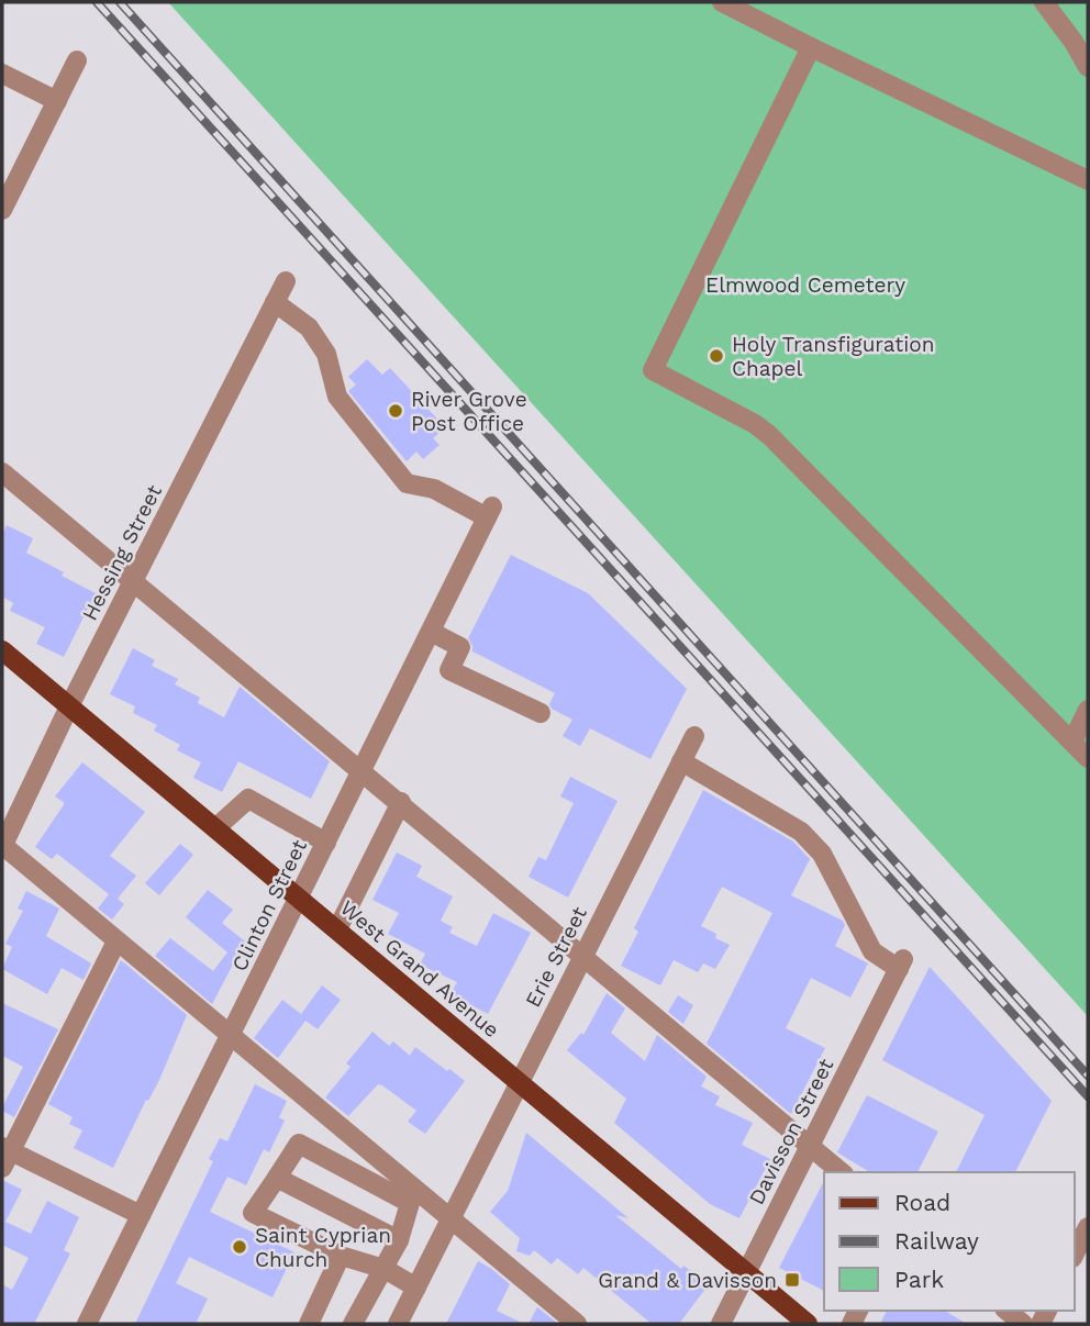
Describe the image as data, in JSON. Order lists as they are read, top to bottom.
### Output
{
  "streets": {
    "main road": ["West Grand Avenue"],
    "street": [
      "Hessing Street",
      "Clinton Street",
      "Erie Street",
      "Davisson Street"
    ]
  },
  "crossings": [
    ["Hessing Street", "Clinton Street"],
    ["Hessing Street", "West Grand Avenue"],
    ["Clinton Street", "West Grand Avenue"],
    ["Erie Street", "West Grand Avenue"],
    ["Erie Street", "Davisson Street"],
    ["West Grand Avenue", "Davisson Street"]
  ],
  "parks": ["Elmwood Cemetery"],
  "places": {
    "other": ["Holy Transfiguration Chapel", "River Grove Post Office", "Saint Cyprian Church"],
    "transit": ["Grand & Davisson"]
  },
  "legend": ["Road", "Railway", "Park"]
}
